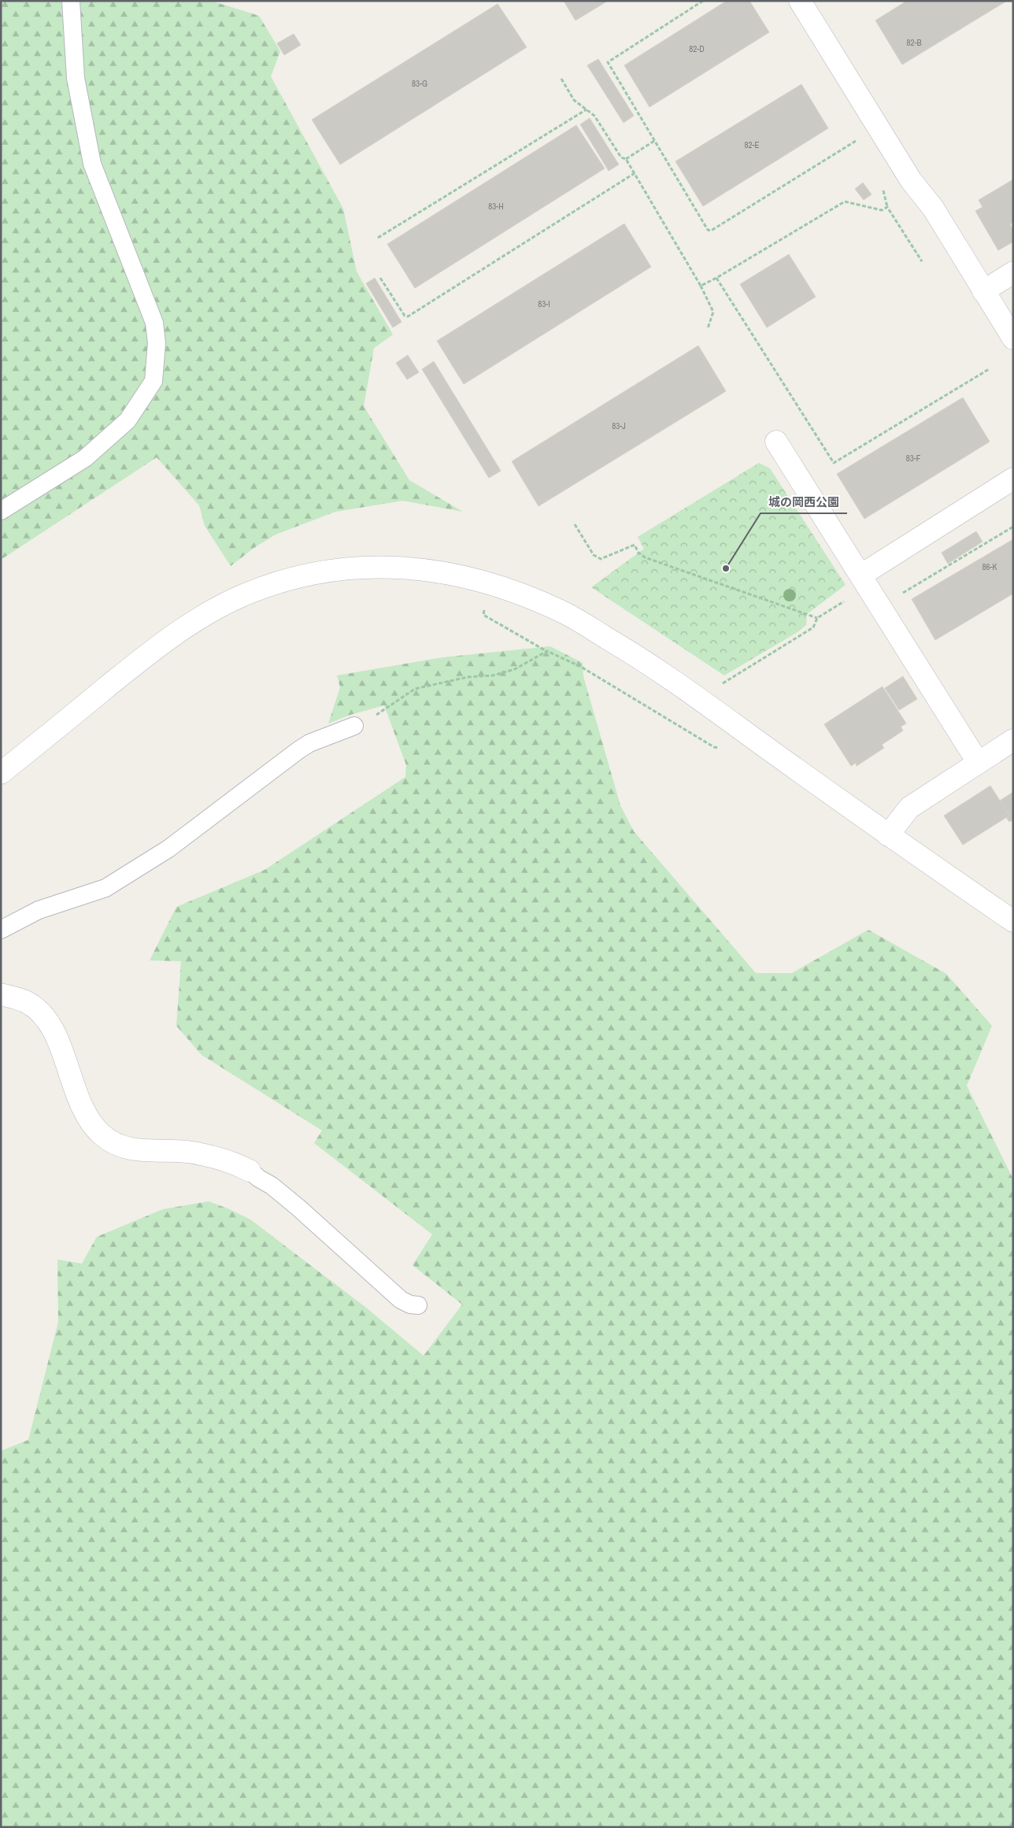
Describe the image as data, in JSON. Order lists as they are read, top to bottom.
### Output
{
  "places": ["城の岡西公園"],
  "house_numbers": [
    "82-B",
    "82-D",
    "83-G",
    "82-E",
    "83-H",
    "83-I",
    "83-J",
    "83-F",
    "86-K"
  ]
}
